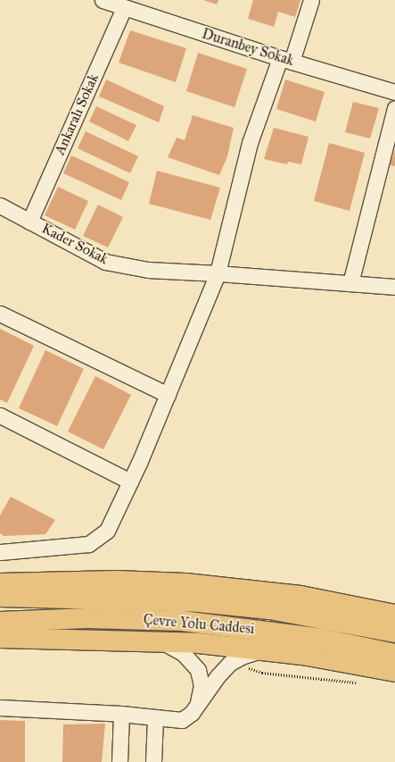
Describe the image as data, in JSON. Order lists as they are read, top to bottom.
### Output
{
  "streets": {
    "highway": ["Çevre Yolu Caddesi"],
    "street": ["Duranbey Sokak", "Ankaralı Sokak", "Kader Sokak"]
  },
  "crossings": [
    ["Duranbey Sokak", "Ankaralı Sokak"],
    ["Ankaralı Sokak", "Kader Sokak"]
  ]
}
